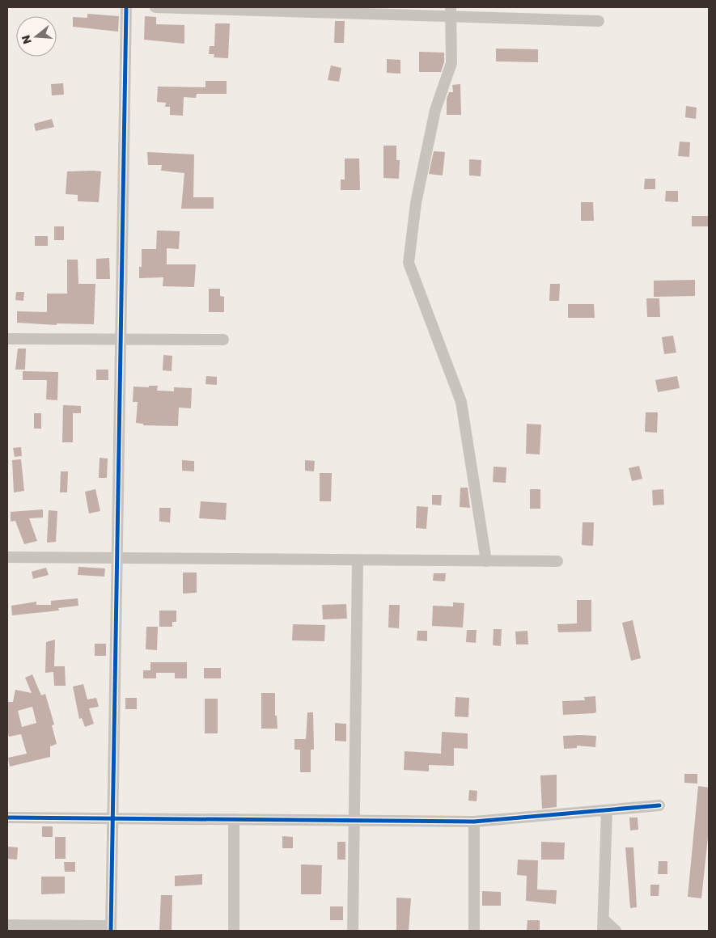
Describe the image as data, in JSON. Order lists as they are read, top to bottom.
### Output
{
  "north": "left"
}
